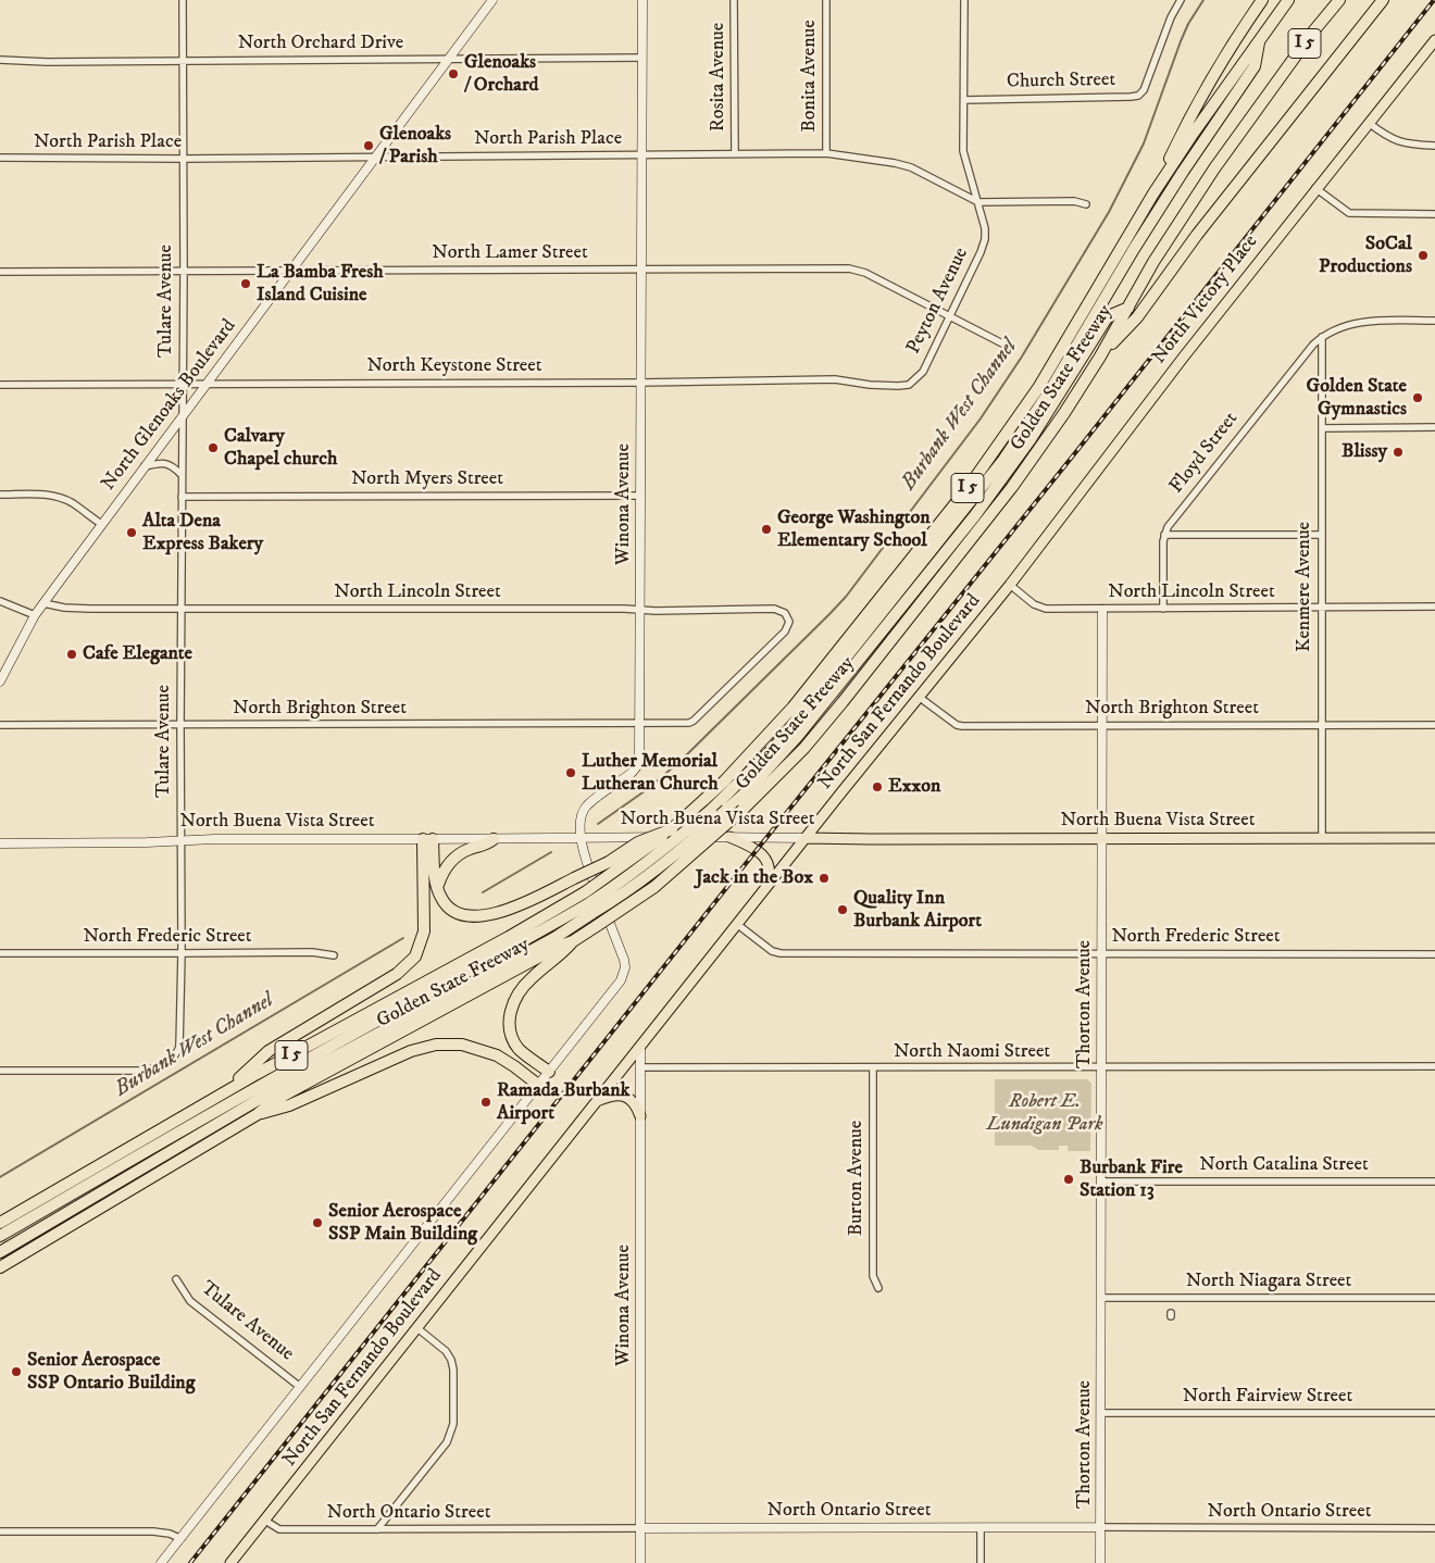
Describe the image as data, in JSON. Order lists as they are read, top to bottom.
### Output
{
  "streets": {
    "highway": ["I 5", "Golden State Freeway"],
    "main road": ["North Victory Place", "North San Fernando Boulevard", "North Buena Vista Street"],
    "street": [
      "North Orchard Drive",
      "Bonita Avenue",
      "Rosita Avenue",
      "Church Street",
      "North Parish Place",
      "North Lamer Street",
      "Tulare Avenue",
      "Peyton Avenue",
      "North Keystone Street",
      "North Glenoaks Boulevard",
      "Floyd Street",
      "North Myers Street",
      "Winona Avenue",
      "Kenmere Avenue",
      "North Lincoln Street",
      "North Brighton Street",
      "North Frederic Street",
      "Thorton Avenue",
      "North Naomi Street",
      "North Catalina Street",
      "Burton Avenue",
      "North Niagara Street",
      "North Fairview Street",
      "North Ontario Street"
    ]
  },
  "crossings": [
    ["North Orchard Drive", "Tulare Avenue"],
    ["North Orchard Drive", "North Glenoaks Boulevard"],
    ["North Orchard Drive", "Winona Avenue"],
    ["Bonita Avenue", "North Parish Place"],
    ["Rosita Avenue", "North Parish Place"],
    ["Church Street", "Peyton Avenue"],
    ["North Parish Place", "Tulare Avenue"],
    ["North Parish Place", "Peyton Avenue"],
    ["North Parish Place", "North Glenoaks Boulevard"],
    ["North Parish Place", "Winona Avenue"],
    ["North Lamer Street", "Tulare Avenue"],
    ["North Lamer Street", "Peyton Avenue"],
    ["North Lamer Street", "North Glenoaks Boulevard"],
    ["North Lamer Street", "Winona Avenue"],
    ["North Victory Place", "North Lincoln Street"],
    ["North Victory Place", "North San Fernando Boulevard"],
    ["Tulare Avenue", "North Keystone Street"],
    ["Tulare Avenue", "North Glenoaks Boulevard"],
    ["Tulare Avenue", "North Myers Street"],
    ["Tulare Avenue", "North Lincoln Street"],
    ["Tulare Avenue", "North San Fernando Boulevard"],
    ["Tulare Avenue", "North Brighton Street"],
    ["Tulare Avenue", "North Buena Vista Street"],
    ["Tulare Avenue", "North Frederic Street"],
    ["Peyton Avenue", "North Keystone Street"],
    ["North Keystone Street", "North Glenoaks Boulevard"],
    ["North Keystone Street", "Winona Avenue"],
    ["North Glenoaks Boulevard", "North Lincoln Street"],
    ["Floyd Street", "Kenmere Avenue"],
    ["North Myers Street", "Winona Avenue"],
    ["Winona Avenue", "North Lincoln Street"],
    ["Winona Avenue", "North San Fernando Boulevard"],
    ["Winona Avenue", "North Brighton Street"],
    ["Winona Avenue", "North Buena Vista Street"],
    ["Winona Avenue", "North Naomi Street"],
    ["Winona Avenue", "North Ontario Street"],
    ["Kenmere Avenue", "North Lincoln Street"],
    ["Kenmere Avenue", "North Brighton Street"],
    ["Kenmere Avenue", "North Buena Vista Street"],
    ["North Lincoln Street", "North San Fernando Boulevard"],
    ["North Lincoln Street", "North Brighton Street"],
    ["North Lincoln Street", "Thorton Avenue"],
    ["North San Fernando Boulevard", "North Brighton Street"],
    ["North San Fernando Boulevard", "North Buena Vista Street"],
    ["North San Fernando Boulevard", "North Frederic Street"],
    ["North San Fernando Boulevard", "North Ontario Street"],
    ["North Brighton Street", "Thorton Avenue"],
    ["North Buena Vista Street", "Thorton Avenue"],
    ["North Frederic Street", "Thorton Avenue"],
    ["Thorton Avenue", "North Naomi Street"],
    ["Thorton Avenue", "North Catalina Street"],
    ["Thorton Avenue", "North Niagara Street"],
    ["Thorton Avenue", "North Fairview Street"],
    ["Thorton Avenue", "North Ontario Street"],
    ["North Naomi Street", "Burton Avenue"]
  ],
  "water": ["Burbank West Channel"],
  "parks": ["Robert E. Lundigan Park"],
  "places": [
    "Glenoaks / Orchard",
    "Glenoaks / Parish",
    "SoCal Productions",
    "La Bamba Fresh Island Cuisine",
    "Golden State Gymnastics",
    "Calvary Chapel church",
    "Blissy",
    "George Washington Elementary School",
    "Alta Dena Express Bakery",
    "Cafe Elegante",
    "Luther Memorial Lutheran Church",
    "Exxon",
    "Jack in the Box",
    "Quality Inn Burbank Airport",
    "Ramada Burbank Airport",
    "Burbank Fire Station 13",
    "Senior Aerospace SSP Main Building",
    "Senior Aerospace SSP Ontario Building"
  ]
}
